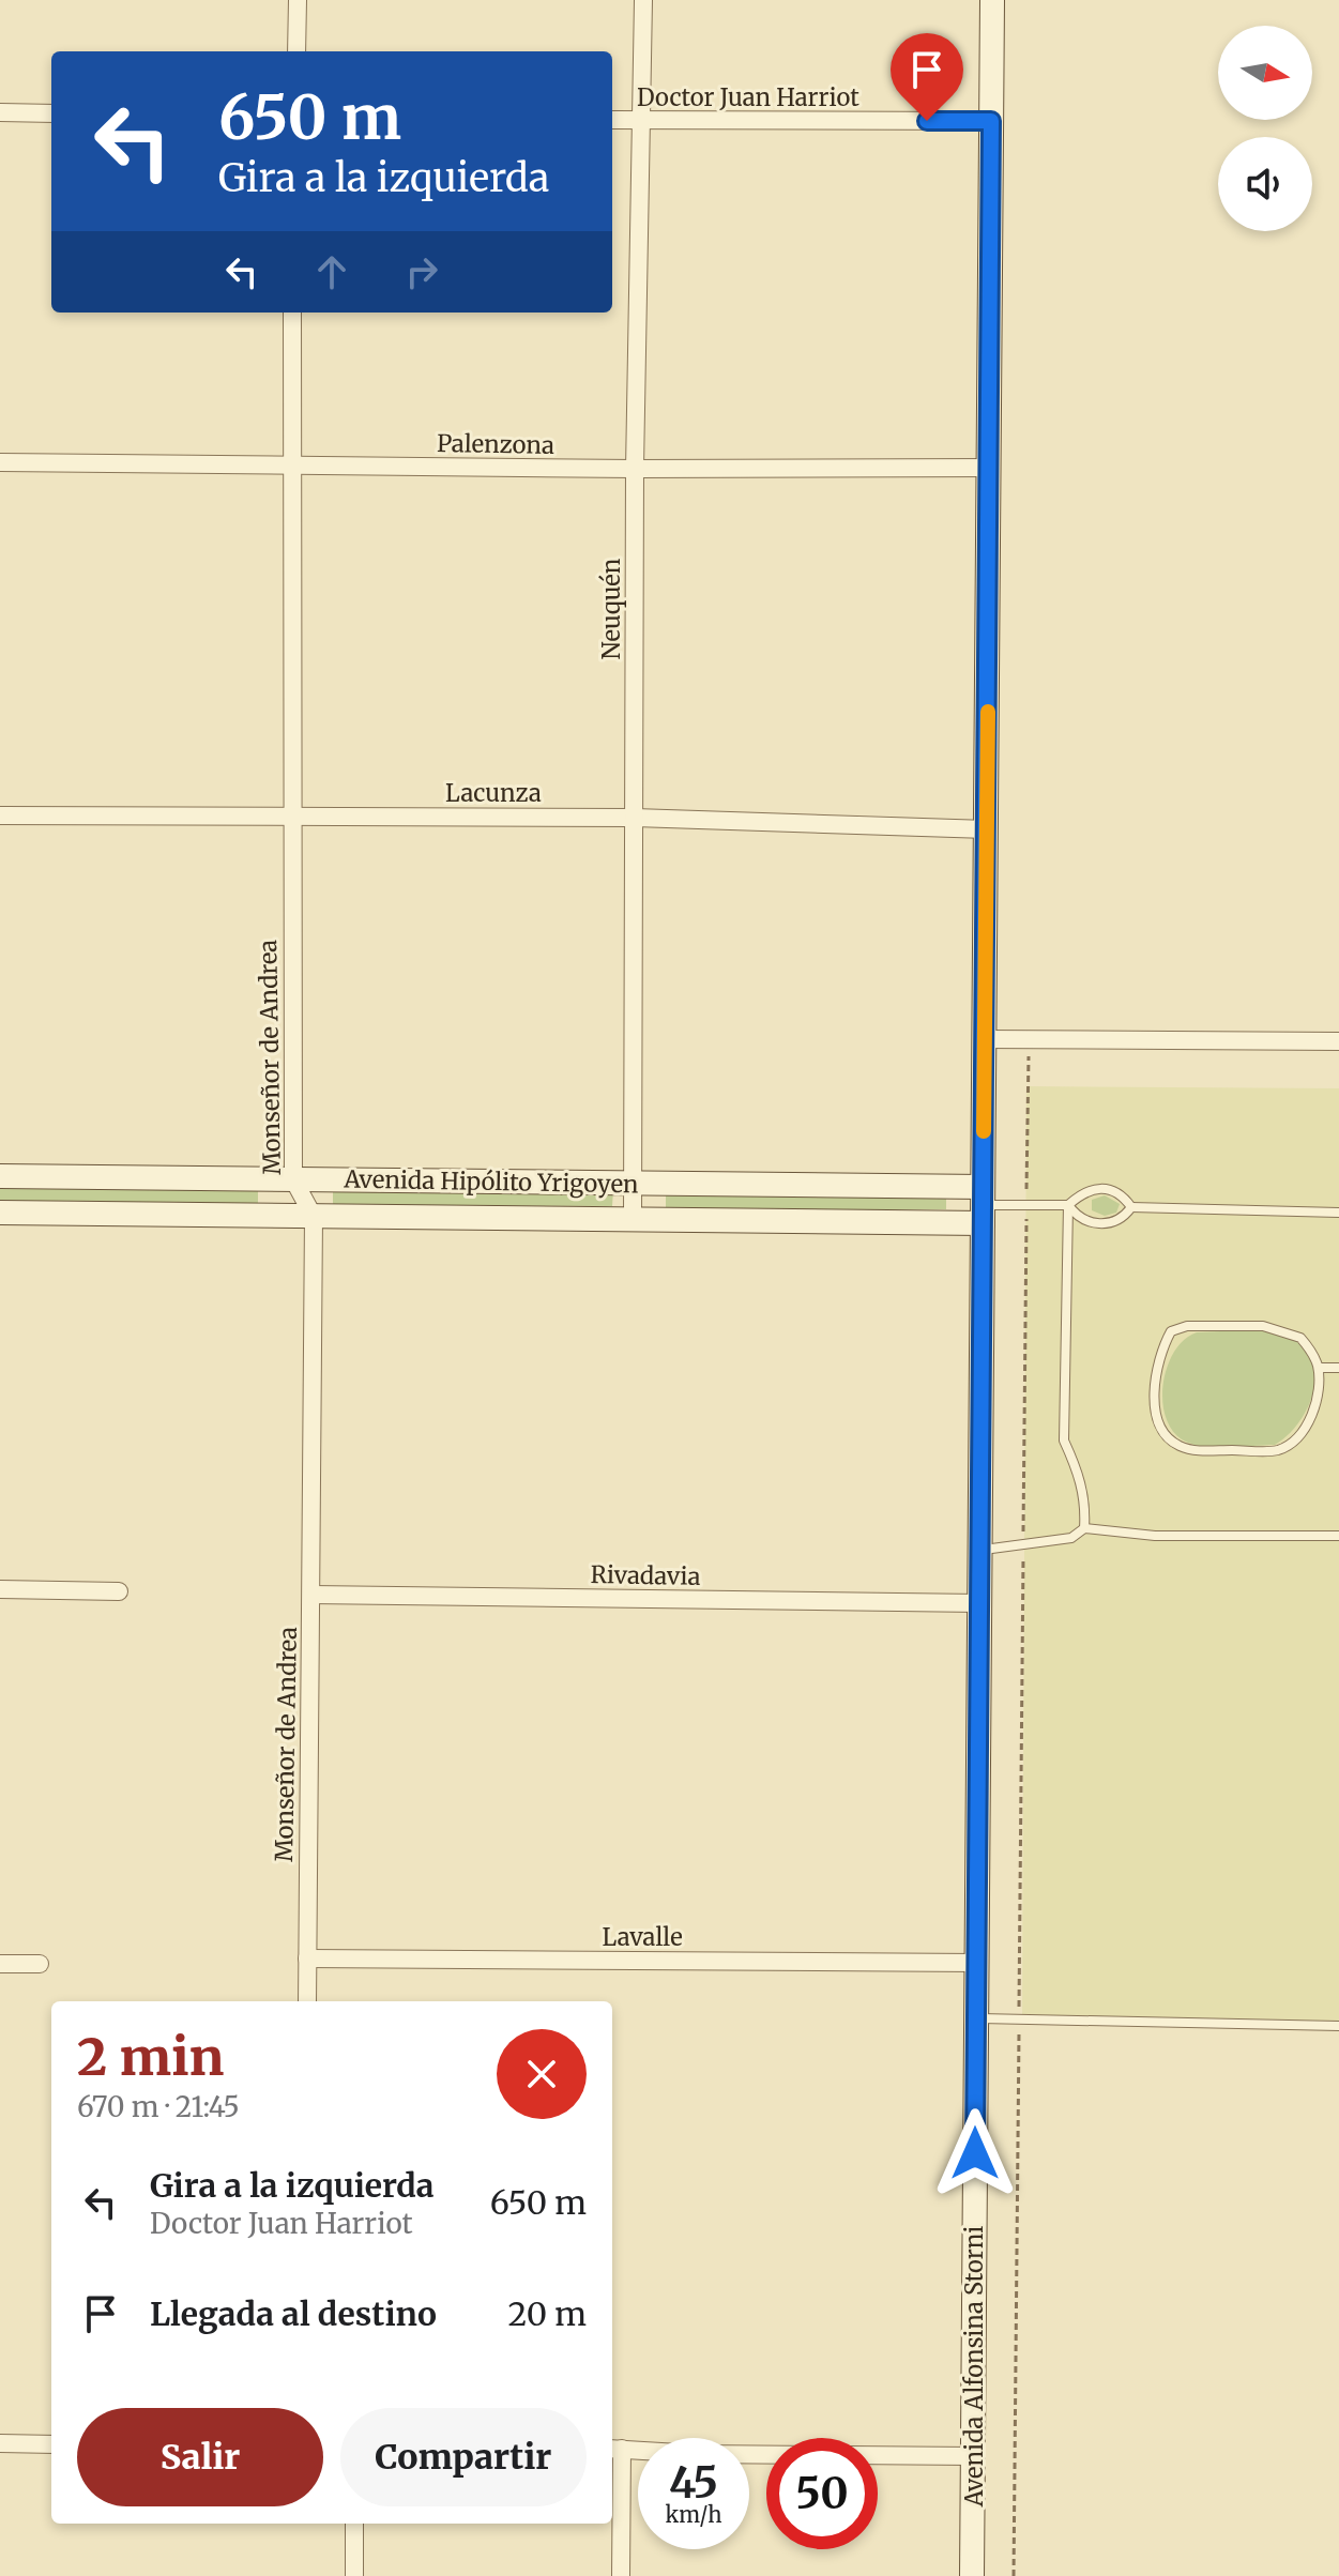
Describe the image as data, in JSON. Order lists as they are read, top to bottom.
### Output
{
  "streets": {
    "main road": ["Avenida Hipólito Yrigoyen", "Avenida Alfonsina Storni"],
    "street": [
      "Doctor Juan Harriot",
      "Palenzona",
      "Neuquén",
      "Lacunza",
      "Monseñor de Andrea",
      "Rivadavia",
      "Lavalle"
    ]
  },
  "crossings": [
    ["Doctor Juan Harriot", "Neuquén"],
    ["Doctor Juan Harriot", "Avenida Alfonsina Storni"],
    ["Palenzona", "Neuquén"],
    ["Palenzona", "Monseñor de Andrea"],
    ["Palenzona", "Avenida Alfonsina Storni"],
    ["Neuquén", "Lacunza"],
    ["Neuquén", "Avenida Hipólito Yrigoyen"],
    ["Lacunza", "Monseñor de Andrea"],
    ["Lacunza", "Avenida Alfonsina Storni"],
    ["Monseñor de Andrea", "Avenida Hipólito Yrigoyen"],
    ["Monseñor de Andrea", "Rivadavia"],
    ["Monseñor de Andrea", "Lavalle"],
    ["Avenida Hipólito Yrigoyen", "Avenida Alfonsina Storni"],
    ["Rivadavia", "Avenida Alfonsina Storni"],
    ["Lavalle", "Avenida Alfonsina Storni"]
  ],
  "north": "right",
  "page": {
    "turn": ["650 m", "Gira a la izquierda"],
    "heading": ["2 min", "670 m · 21:45"],
    "list": [
      {
        "name": "Gira a la izquierda",
        "note": "Doctor Juan Harriot",
        "value": "650 m"
      },
      {
        "name": "Llegada al destino",
        "value": "20 m"
      }
    ],
    "buttons": ["Salir", "Compartir"],
    "speed": "45 km/h",
    "limit": "50"
  }
}
